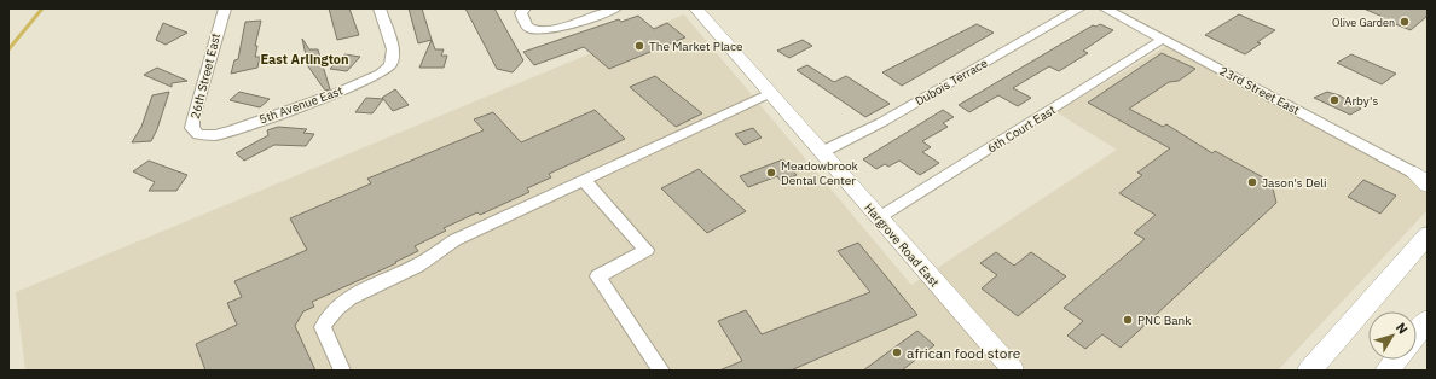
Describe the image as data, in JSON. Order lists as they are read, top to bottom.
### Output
{
  "streets": {
    "main road": ["Hargrove Road East"],
    "street": [
      "26th Street East",
      "Dubois Terrace",
      "23rd Street East",
      "5th Avenue East",
      "6th Court East"
    ]
  },
  "crossings": [
    ["26th Street East", "5th Avenue East"],
    ["Dubois Terrace", "Hargrove Road East"],
    ["23rd Street East", "6th Court East"],
    ["6th Court East", "Hargrove Road East"]
  ],
  "districts": ["East Arlington"],
  "places": [
    "Olive Garden",
    "The Market Place",
    "Arby's",
    "Meadowbrook Dental Center",
    "Jason's Deli",
    "PNC Bank",
    "african food store"
  ],
  "north": "top right"
}
